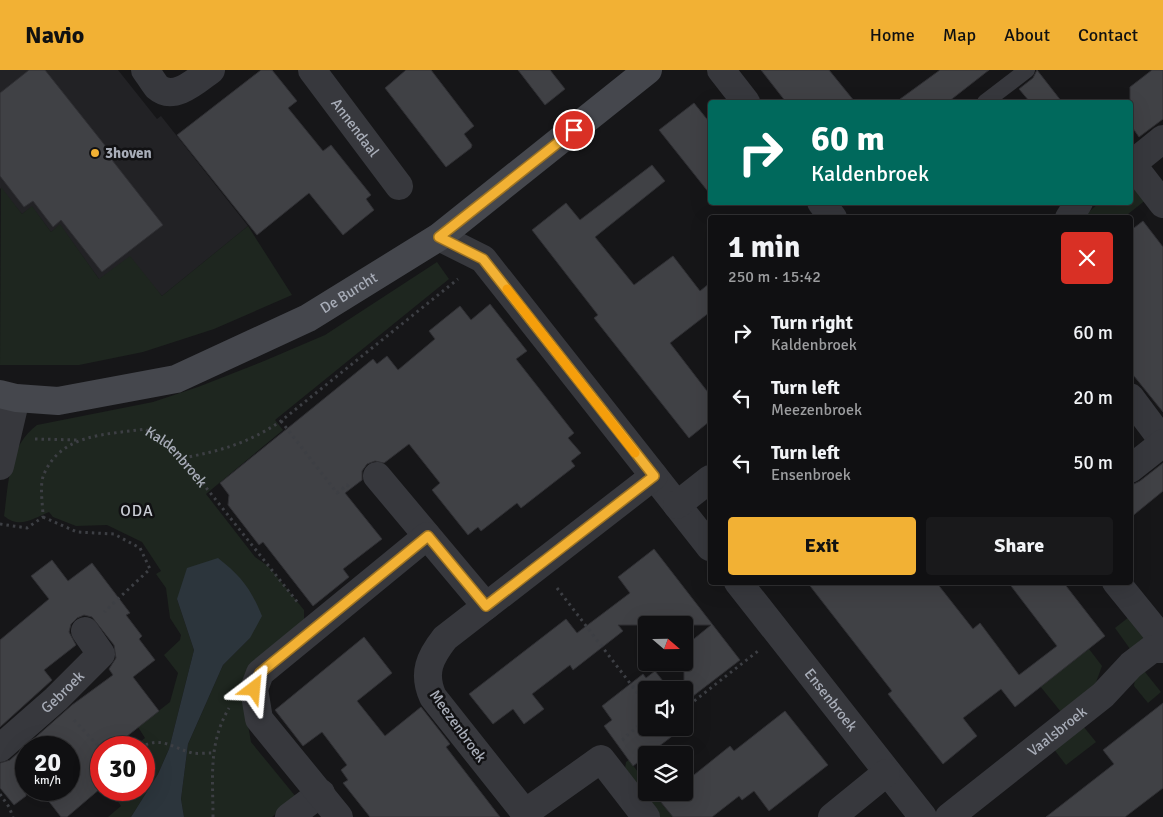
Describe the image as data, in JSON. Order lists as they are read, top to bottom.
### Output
{
  "streets": {
    "street": [
      "Annendaal",
      "De Burcht",
      "Gebroek",
      "Ensenbroek",
      "Meezenbroek",
      "Vaalsbroek"
    ],
    "path": ["Kaldenbroek"]
  },
  "districts": ["ODA"],
  "places": ["3hoven"],
  "north": "right",
  "page": {
    "header": "Navio",
    "nav": [
      "Home",
      "Map",
      "About",
      "Contact"
    ],
    "turn": ["60 m", "Kaldenbroek"],
    "heading": ["1 min", "250 m · 15:42"],
    "list": [
      {
        "name": "Turn right",
        "note": "Kaldenbroek",
        "value": "60 m"
      },
      {
        "name": "Turn left",
        "note": "Meezenbroek",
        "value": "20 m"
      },
      {
        "name": "Turn left",
        "note": "Ensenbroek",
        "value": "50 m"
      }
    ],
    "buttons": ["Exit", "Share"],
    "speed": "20 km/h",
    "limit": "30"
  }
}
